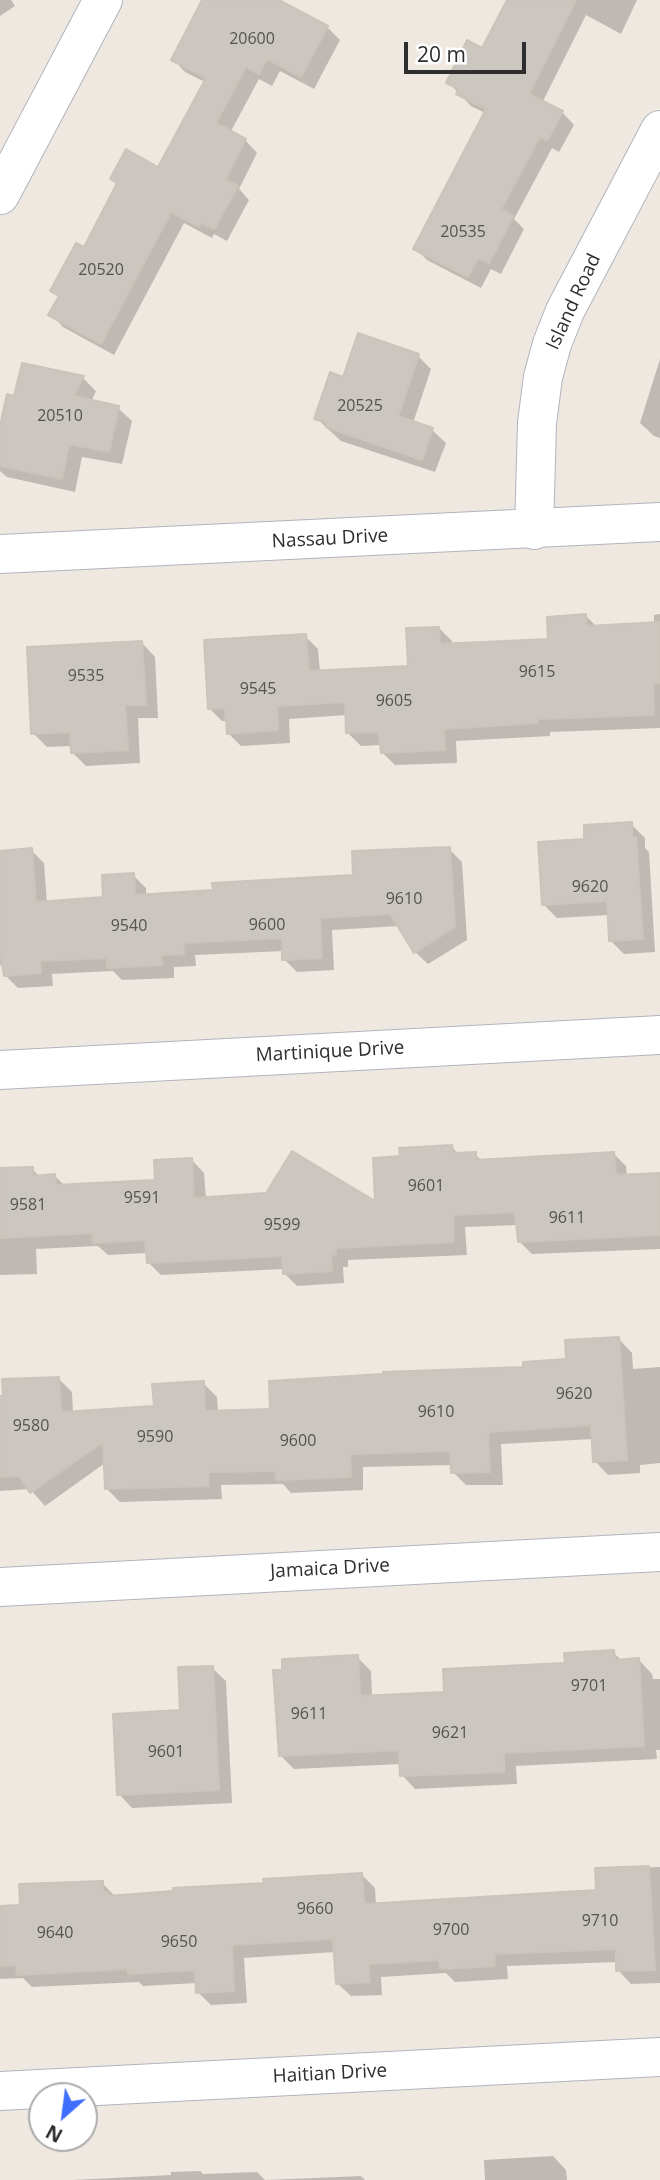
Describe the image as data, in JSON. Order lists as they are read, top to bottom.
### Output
{
  "streets": {
    "street": [
      "Island Road",
      "Nassau Drive",
      "Martinique Drive",
      "Jamaica Drive",
      "Haitian Drive"
    ]
  },
  "crossings": [
    ["Island Road", "Nassau Drive"]
  ],
  "house_numbers": [
    "20600",
    "20535",
    "20520",
    "20525",
    "20510",
    "9615",
    "9535",
    "9545",
    "9605",
    "9620",
    "9610",
    "9600",
    "9540",
    "9601",
    "9591",
    "9581",
    "9611",
    "9599",
    "9620",
    "9610",
    "9580",
    "9590",
    "9600",
    "9701",
    "9611",
    "9621",
    "9601",
    "9660",
    "9710",
    "9700",
    "9640",
    "9650"
  ],
  "scale_bar": "20 m",
  "north": "bottom left"
}
